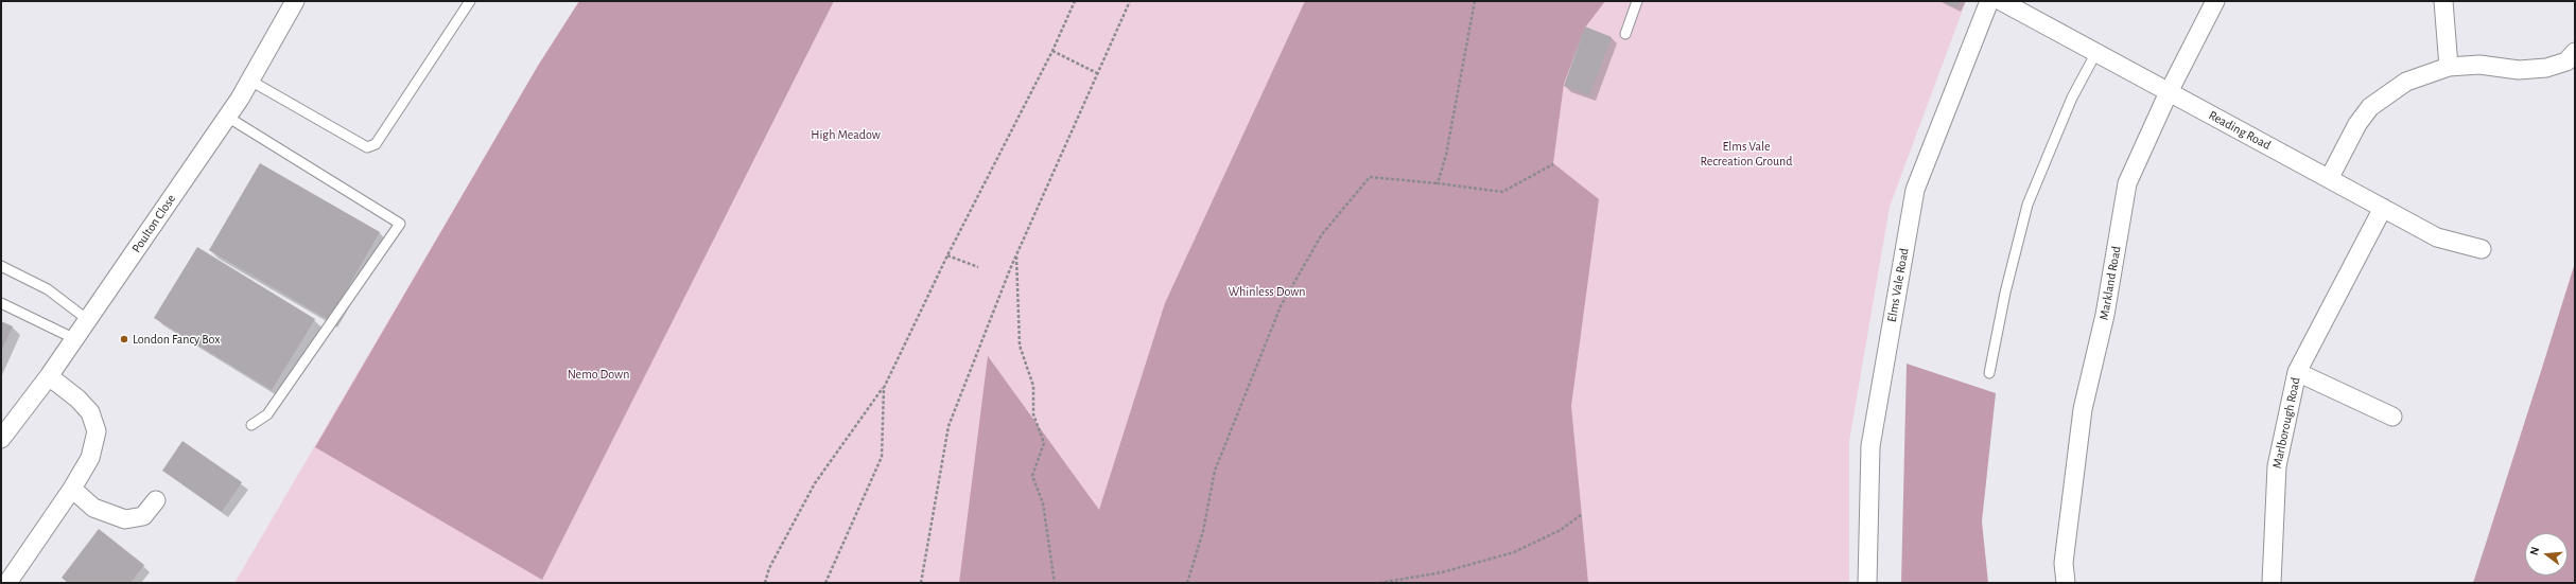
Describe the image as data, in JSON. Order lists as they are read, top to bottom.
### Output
{
  "streets": {
    "street": [
      "Reading Road",
      "Poulton Close",
      "Markland Road",
      "Elms Vale Road",
      "Marlborough Road"
    ]
  },
  "crossings": [
    ["Reading Road", "Markland Road"],
    ["Reading Road", "Marlborough Road"]
  ],
  "parks": [
    "High Meadow",
    "Elms Vale Recreation Ground",
    "Whinless Down",
    "Nemo Down"
  ],
  "places": ["London Fancy Box"],
  "north": "left"
}
